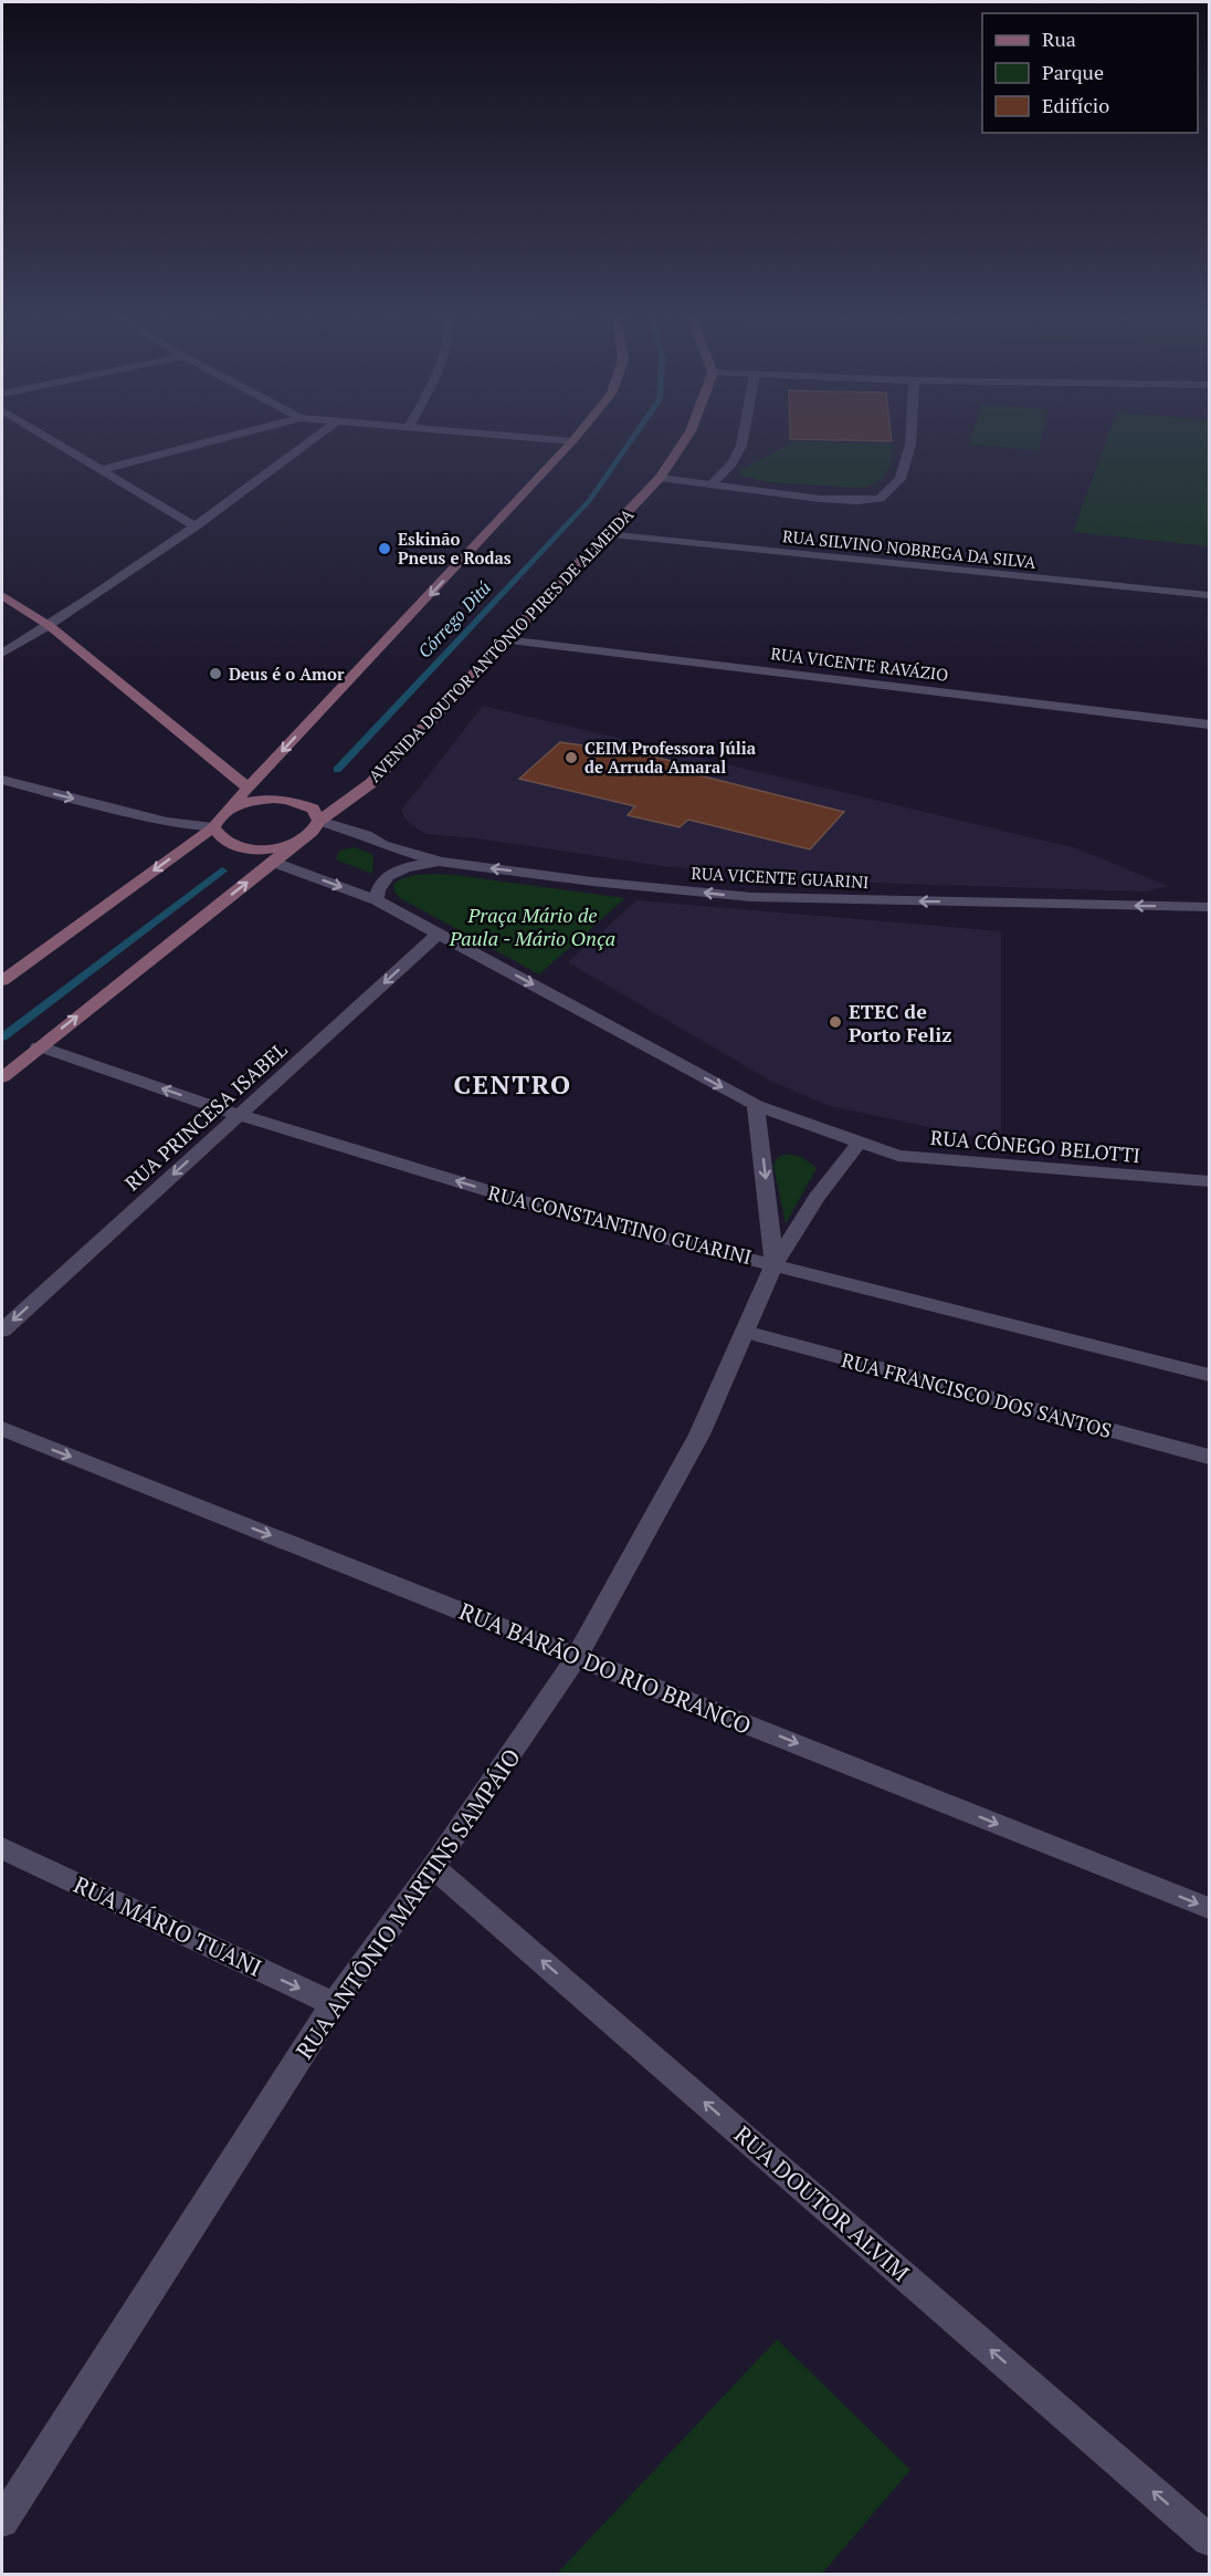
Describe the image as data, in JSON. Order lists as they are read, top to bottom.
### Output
{
  "streets": {
    "main road": ["AVENIDA DOUTOR ANTÔNIO PIRES DE ALMEIDA"],
    "street": [
      "RUA SILVINO NOBREGA DA SILVA",
      "RUA VICENTE RAVÁZIO",
      "RUA VICENTE GUARINI",
      "RUA PRINCESA ISABEL",
      "RUA CÔNEGO BELOTTI",
      "RUA CONSTANTINO GUARINI",
      "RUA FRANCISCO DOS SANTOS",
      "RUA BARÃO DO RIO BRANCO",
      "RUA ANTÔNIO MARTINS SAMPÁIO",
      "RUA MÁRIO TUANI",
      "RUA DOUTOR ALVIM"
    ]
  },
  "crossings": [
    ["RUA SILVINO NOBREGA DA SILVA", "AVENIDA DOUTOR ANTÔNIO PIRES DE ALMEIDA"],
    ["AVENIDA DOUTOR ANTÔNIO PIRES DE ALMEIDA", "RUA VICENTE RAVÁZIO"],
    ["AVENIDA DOUTOR ANTÔNIO PIRES DE ALMEIDA", "RUA VICENTE GUARINI"],
    ["RUA PRINCESA ISABEL", "RUA CÔNEGO BELOTTI"],
    ["RUA PRINCESA ISABEL", "RUA CONSTANTINO GUARINI"],
    ["RUA CÔNEGO BELOTTI", "RUA ANTÔNIO MARTINS SAMPÁIO"],
    ["RUA CONSTANTINO GUARINI", "RUA ANTÔNIO MARTINS SAMPÁIO"],
    ["RUA FRANCISCO DOS SANTOS", "RUA ANTÔNIO MARTINS SAMPÁIO"],
    ["RUA BARÃO DO RIO BRANCO", "RUA ANTÔNIO MARTINS SAMPÁIO"],
    ["RUA ANTÔNIO MARTINS SAMPÁIO", "RUA MÁRIO TUANI"],
    ["RUA ANTÔNIO MARTINS SAMPÁIO", "RUA DOUTOR ALVIM"]
  ],
  "one_way": [
    "RUA VICENTE GUARINI",
    "RUA PRINCESA ISABEL",
    "RUA CÔNEGO BELOTTI",
    "RUA CONSTANTINO GUARINI",
    "RUA BARÃO DO RIO BRANCO",
    "RUA MÁRIO TUANI",
    "RUA DOUTOR ALVIM"
  ],
  "districts": ["CENTRO"],
  "water": ["Córrego Ditú"],
  "parks": ["Praça Mário de Paula - Mário Onça"],
  "places": [
    "Eskinão Pneus e Rodas",
    "Deus é o Amor",
    "CEIM Professora Júlia de Arruda Amaral",
    "ETEC de Porto Feliz"
  ],
  "legend": ["Rua", "Parque", "Edifício"]
}
